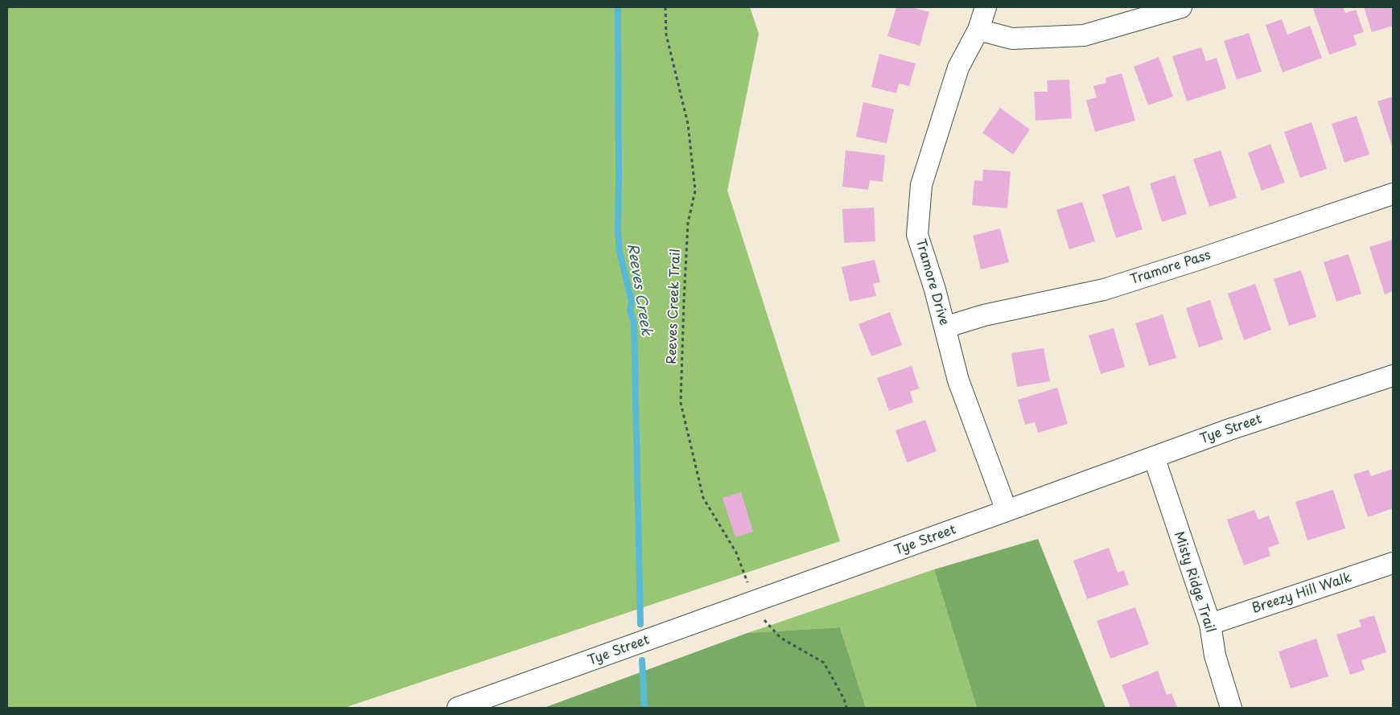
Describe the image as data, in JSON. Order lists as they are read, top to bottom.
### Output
{
  "streets": {
    "street": [
      "Tramore Pass",
      "Tramore Drive",
      "Tye Street",
      "Misty Ridge Trail",
      "Breezy Hill Walk"
    ],
    "path": ["Reeves Creek Trail"]
  },
  "crossings": [
    ["Tramore Pass", "Tramore Drive"],
    ["Tramore Drive", "Tye Street"],
    ["Tye Street", "Misty Ridge Trail"],
    ["Misty Ridge Trail", "Breezy Hill Walk"]
  ],
  "water": ["Reeves Creek"]
}
